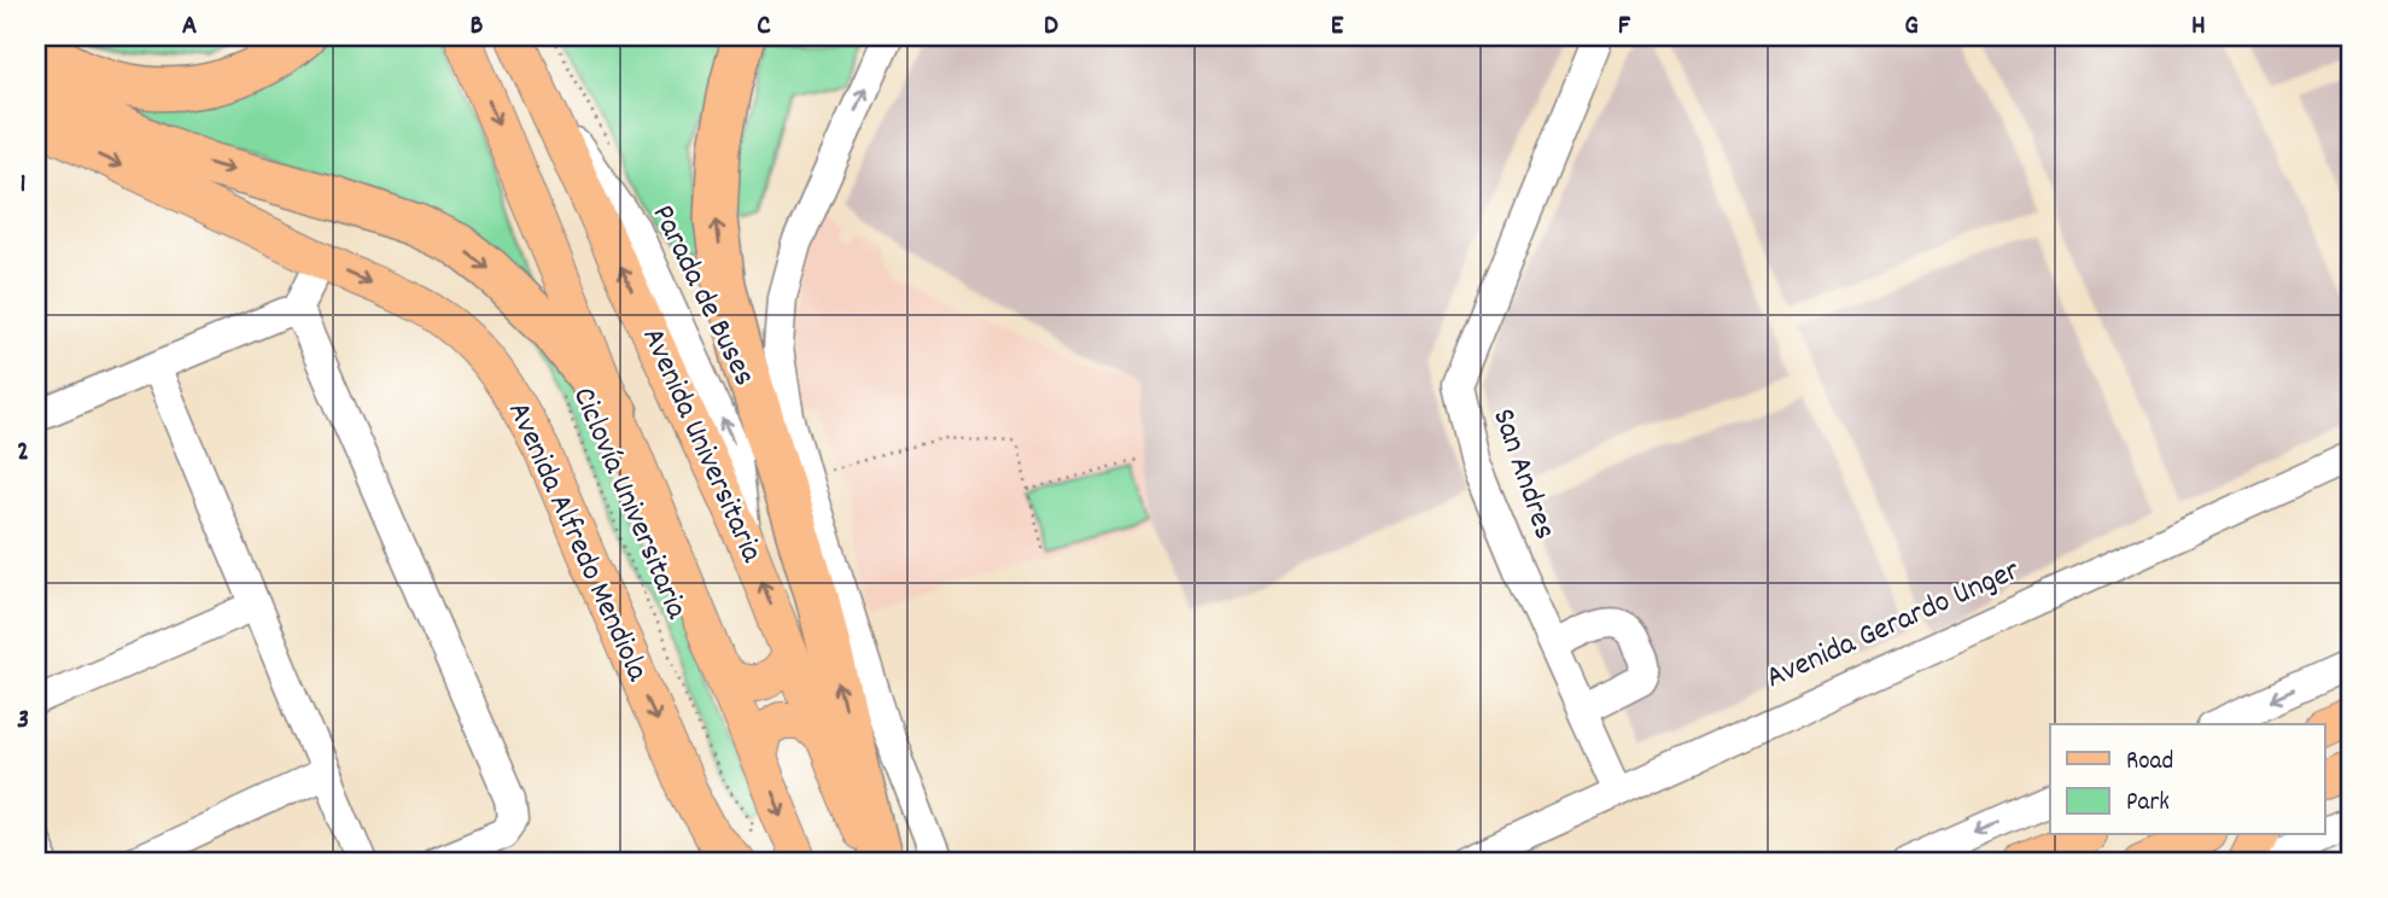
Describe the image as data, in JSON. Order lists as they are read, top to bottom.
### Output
{
  "streets": {
    "main road": ["Avenida Universitaria", "Avenida Alfredo Mendiola"],
    "street": ["San Andres", "Avenida Gerardo Unger"],
    "path": ["Ciclovía Universitaria"]
  },
  "crossings": [
    ["San Andres", "Avenida Gerardo Unger"],
    ["Ciclovía Universitaria", "Avenida Alfredo Mendiola"]
  ],
  "one_way": ["Avenida Alfredo Mendiola"],
  "legend": ["Road", "Park"],
  "grid": {
    "columns": [
      "A",
      "B",
      "C",
      "D",
      "E",
      "F",
      "G",
      "H"
    ],
    "rows": ["1", "2", "3"]
  }
}
